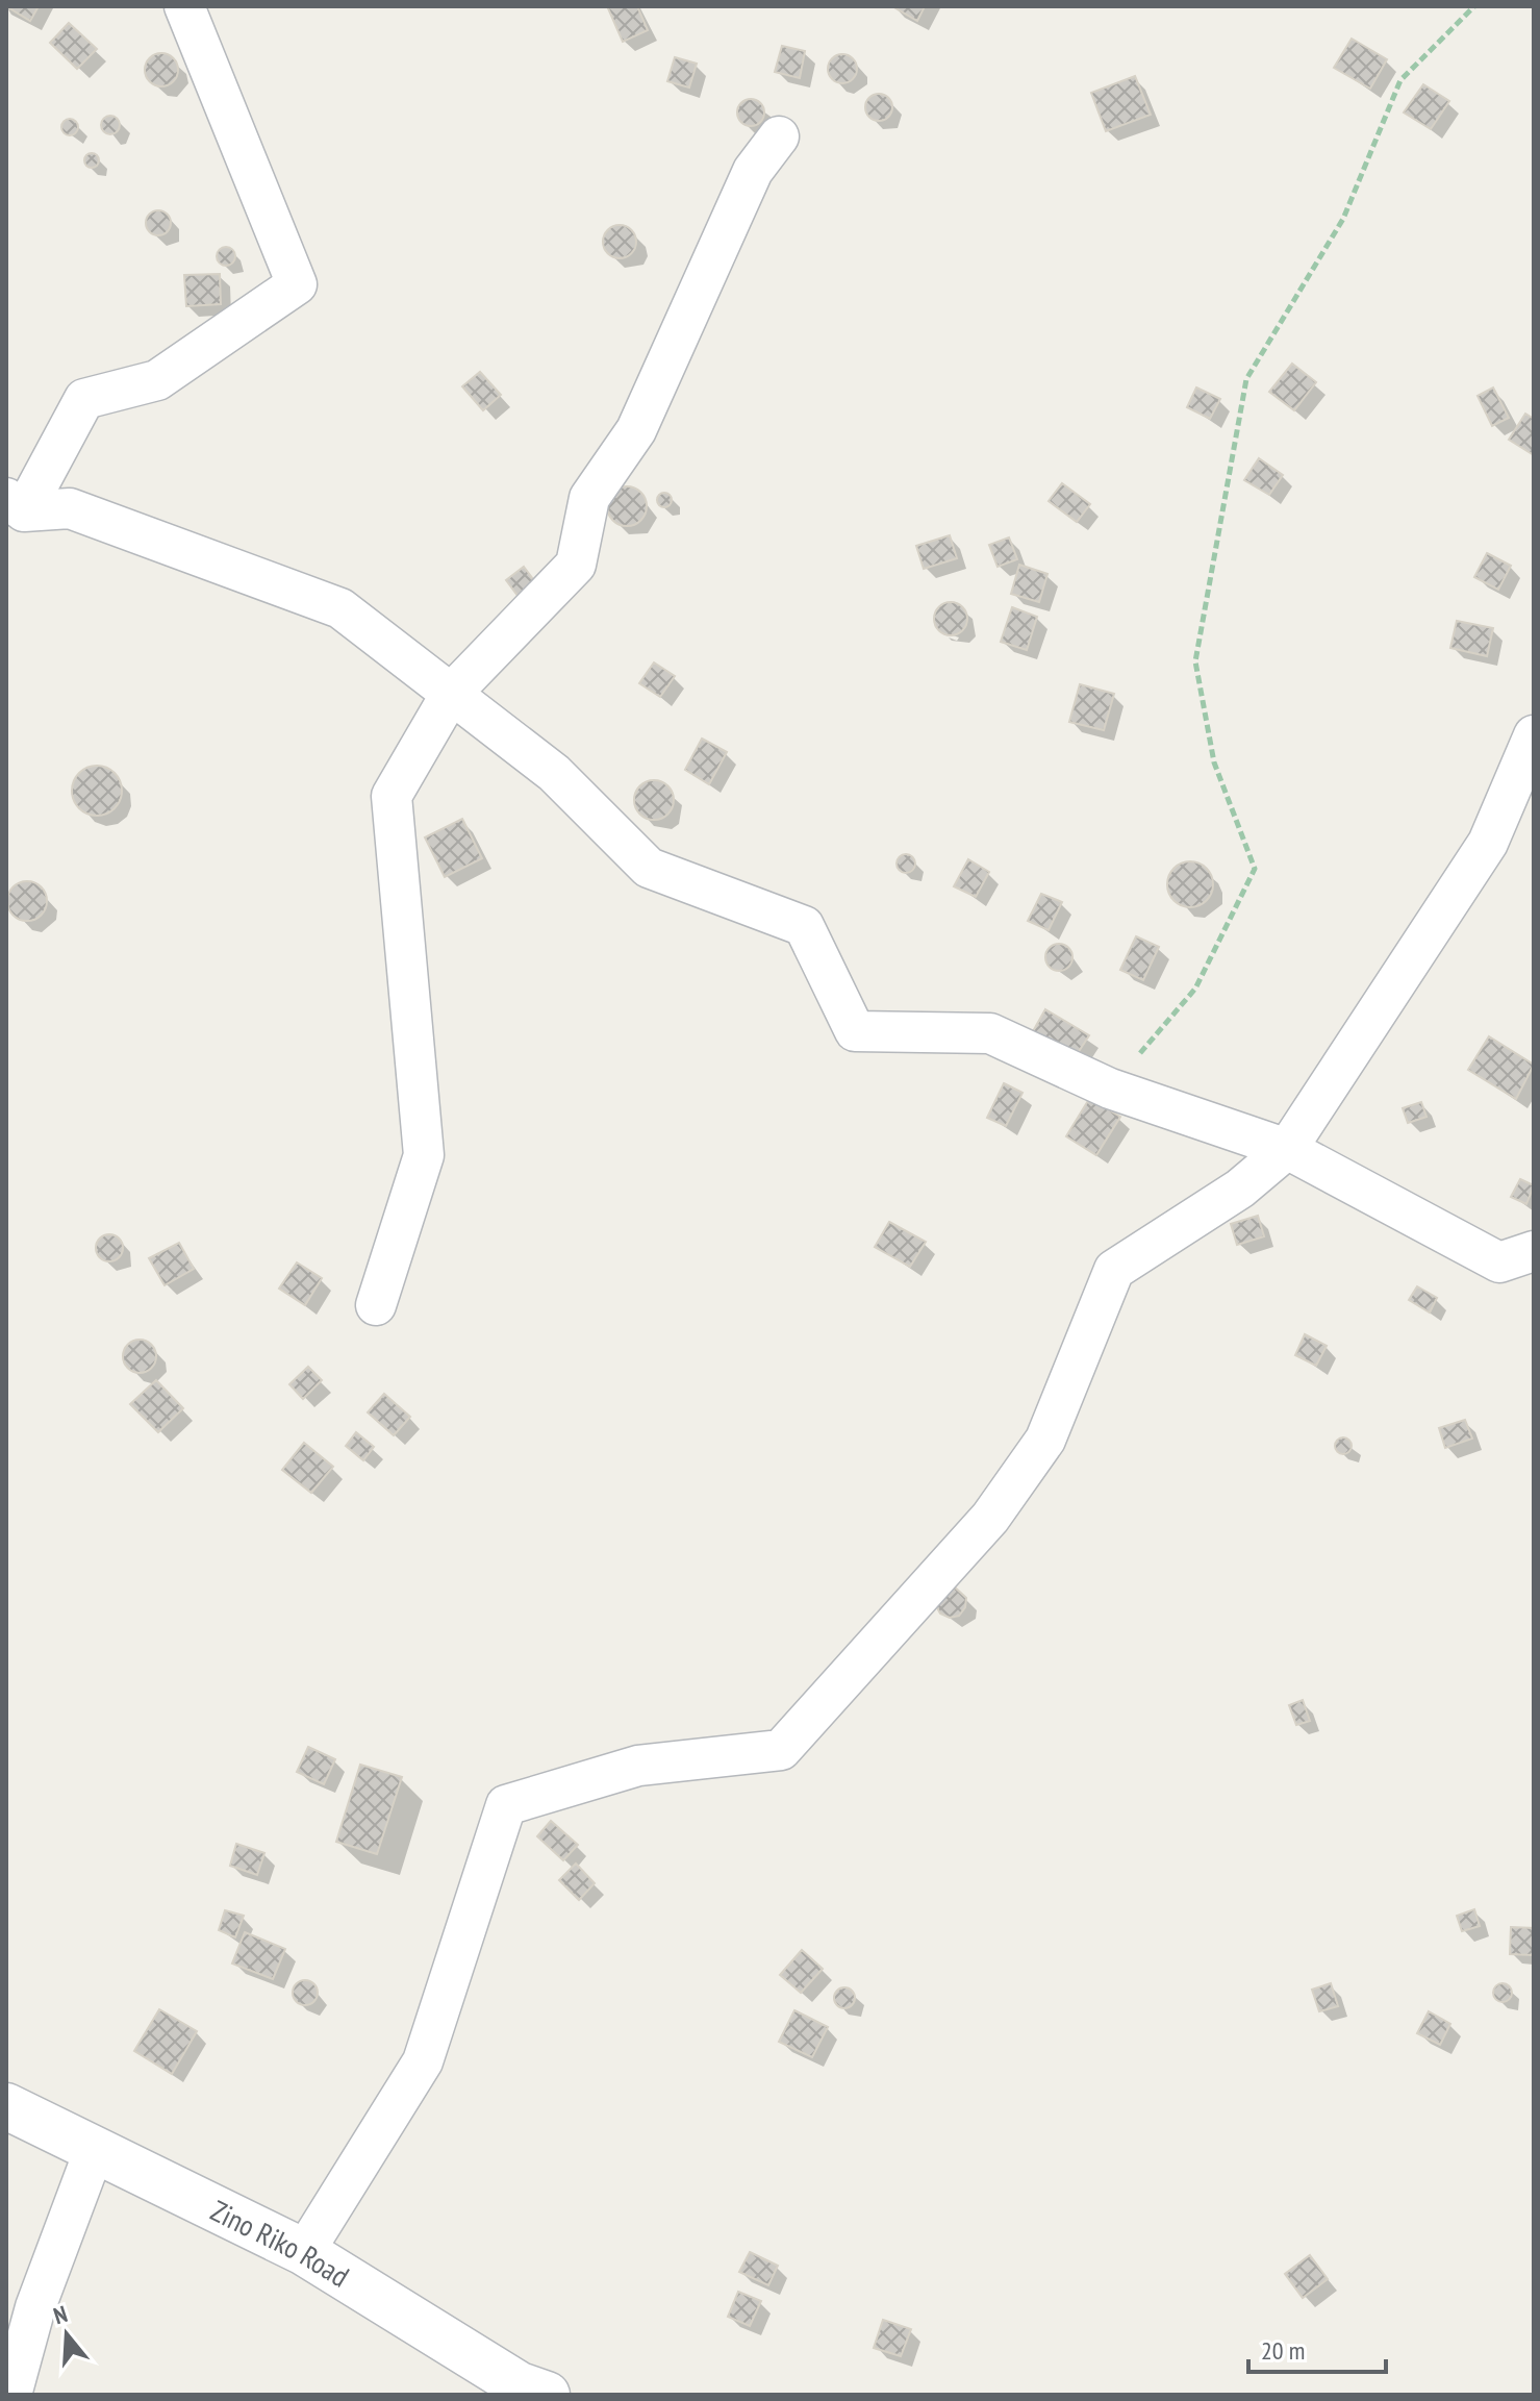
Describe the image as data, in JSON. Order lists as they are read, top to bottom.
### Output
{
  "streets": {
    "street": ["Zino Riko Road"]
  },
  "scale_bar": "20 m",
  "north": "top"
}
